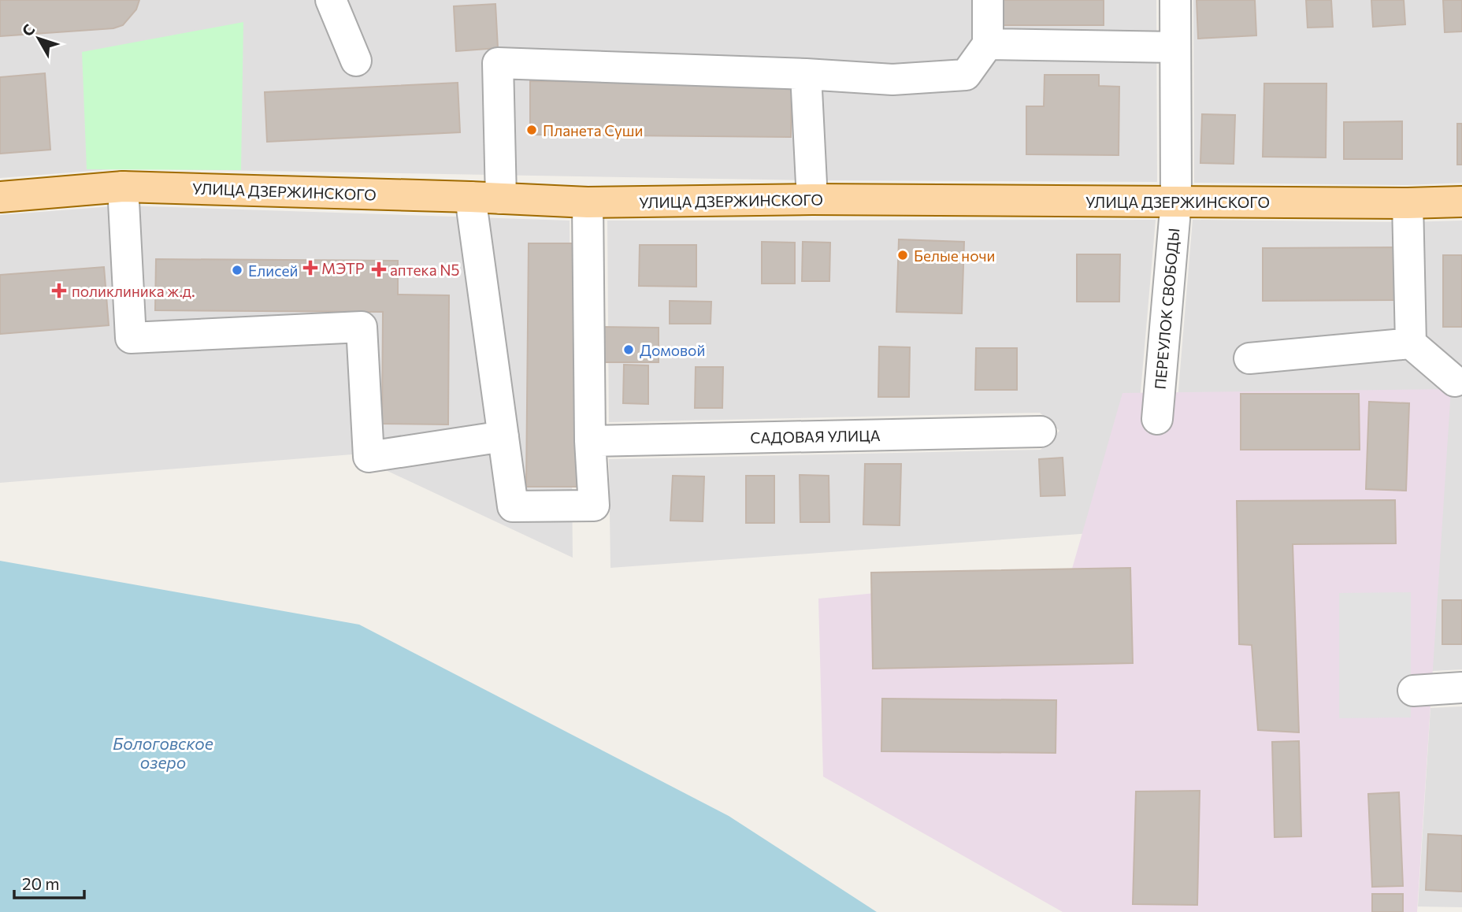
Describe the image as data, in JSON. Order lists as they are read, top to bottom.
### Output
{
  "streets": {
    "main road": ["УЛИЦА ДЗЕРЖИНСКОГО"],
    "street": ["ПЕРЕУЛОК СВОБОДЫ", "САДОВАЯ УЛИЦА"]
  },
  "crossings": [
    ["УЛИЦА ДЗЕРЖИНСКОГО", "ПЕРЕУЛОК СВОБОДЫ"]
  ],
  "water": ["Бологовское озеро"],
  "places": {
    "other": [
      "Планета Суши",
      "Белые ночи",
      "Елисей",
      "Домовой"
    ],
    "health": ["МЭТР", "аптека N5", "поликлиника ж.д."]
  },
  "scale_bar": "20 m",
  "north": "top left"
}
